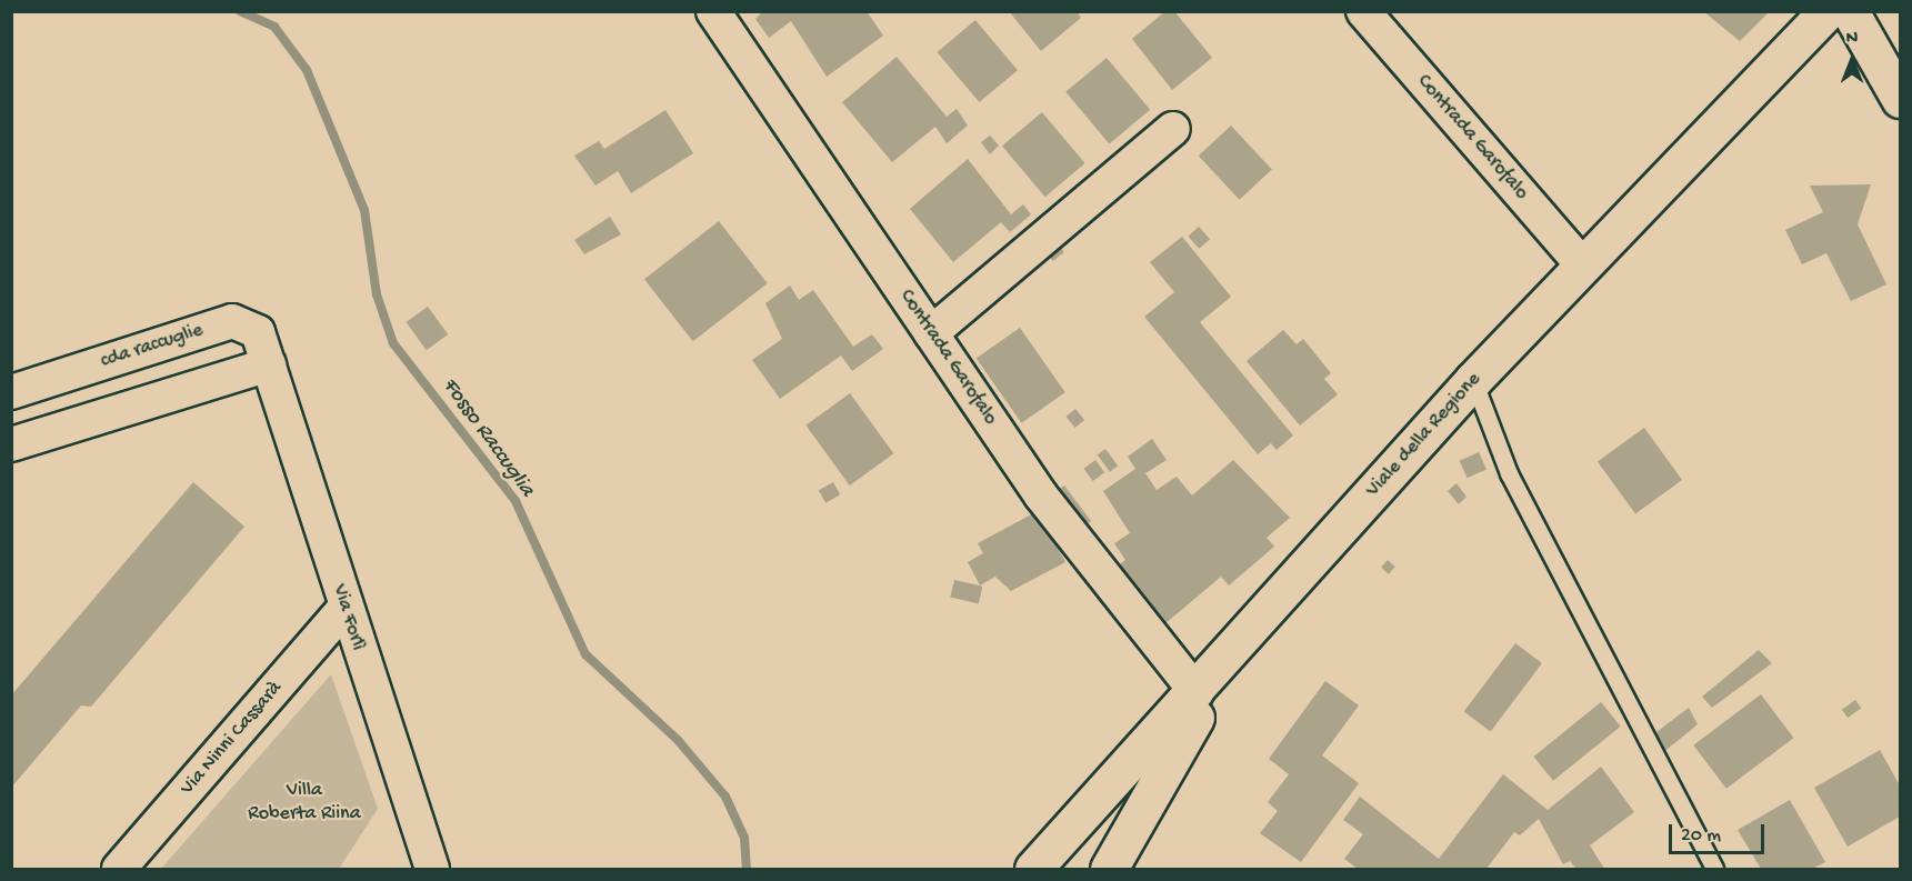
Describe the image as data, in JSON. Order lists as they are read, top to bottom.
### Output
{
  "streets": {
    "main road": ["Viale della Regione"],
    "street": [
      "Contrada Garofalo",
      "cda raccuglie",
      "Via Forlì",
      "Via Ninni Cassarà"
    ]
  },
  "crossings": [
    ["Contrada Garofalo", "Viale della Regione"],
    ["cda raccuglie", "Via Forlì"],
    ["Via Forlì", "Via Ninni Cassarà"]
  ],
  "water": ["Fosso Raccuglia"],
  "parks": ["Villa Roberta Riina"],
  "scale_bar": "20 m",
  "north": "top"
}
